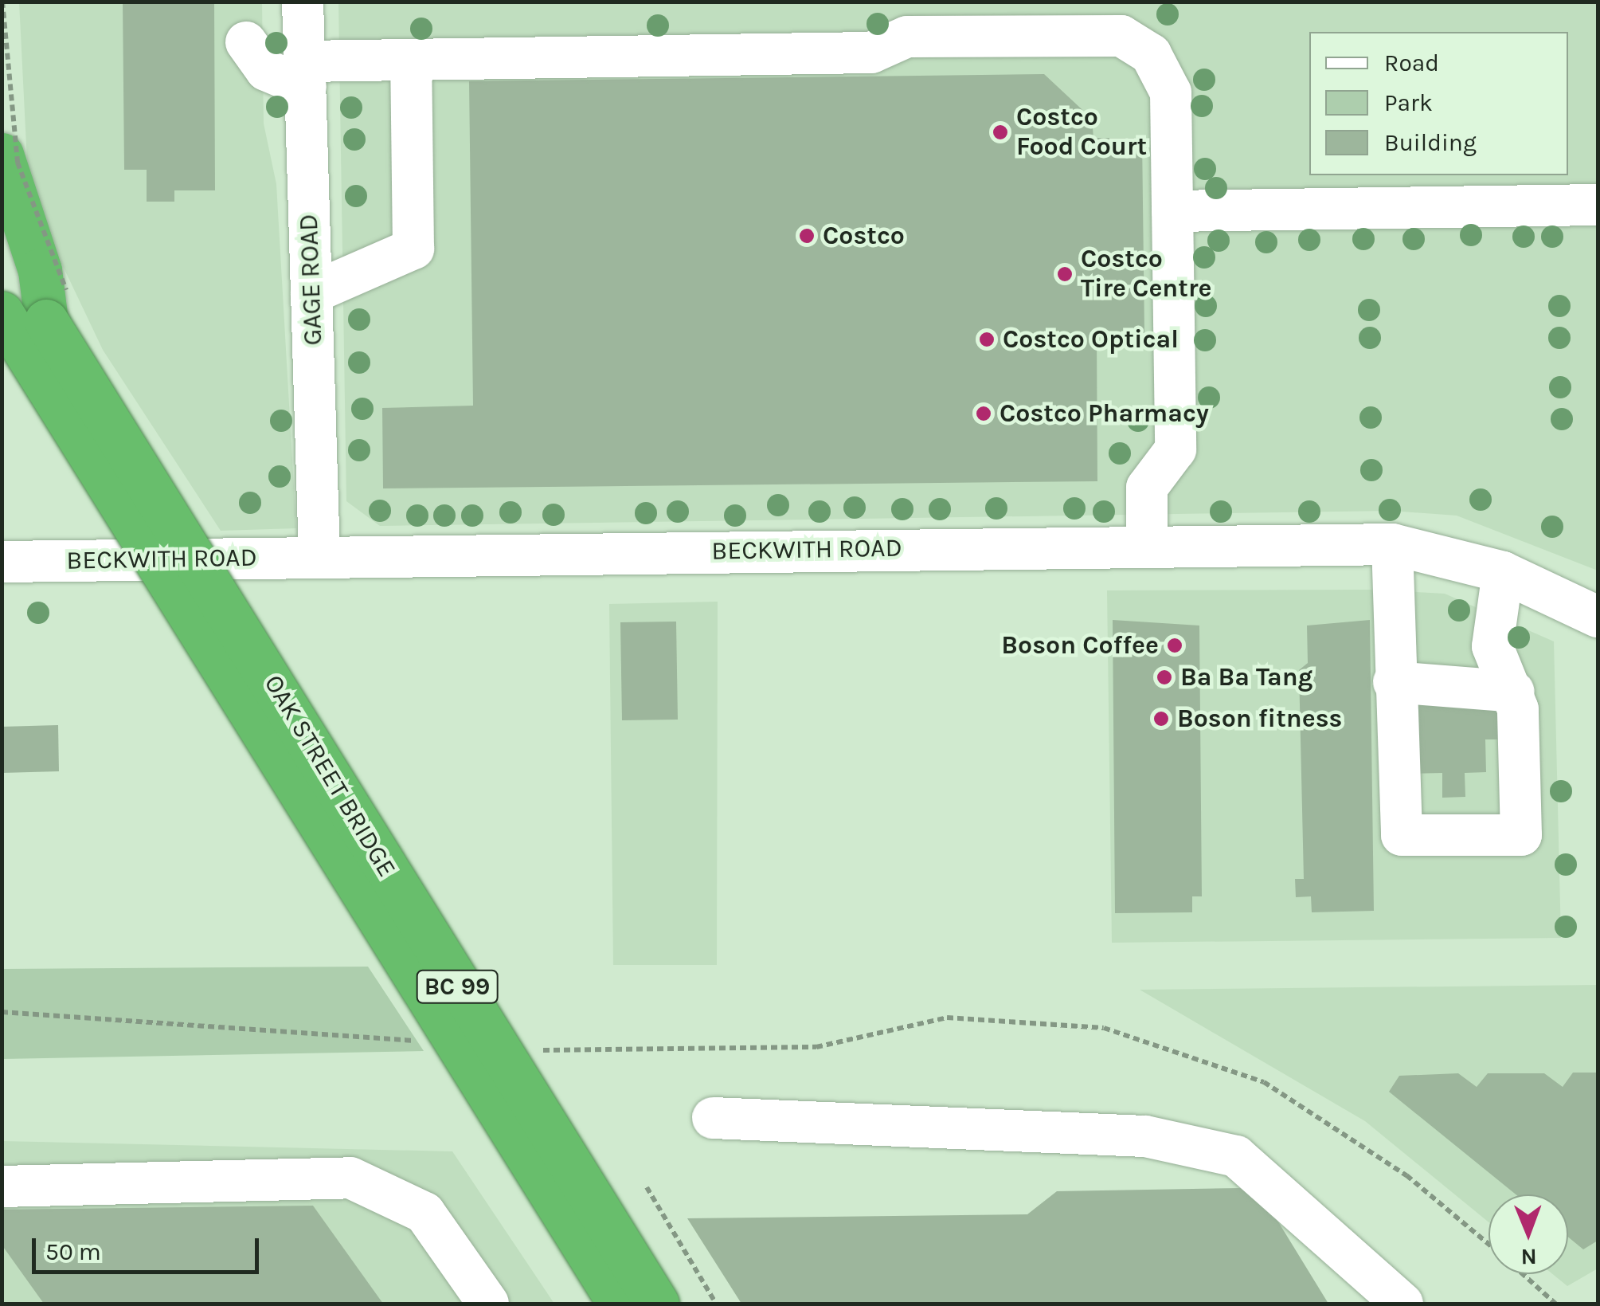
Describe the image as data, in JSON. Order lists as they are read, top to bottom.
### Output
{
  "streets": {
    "highway": ["OAK STREET BRIDGE", "BC 99"],
    "street": ["GAGE ROAD", "BECKWITH ROAD"]
  },
  "crossings": [
    ["GAGE ROAD", "BECKWITH ROAD"]
  ],
  "places": [
    "Costco Food Court",
    "Costco",
    "Costco Tire Centre",
    "Costco Optical",
    "Costco Pharmacy",
    "Boson Coffee",
    "Ba Ba Tang",
    "Boson fitness"
  ],
  "legend": ["Road", "Park", "Building"],
  "scale_bar": "50 m",
  "north": "bottom"
}
